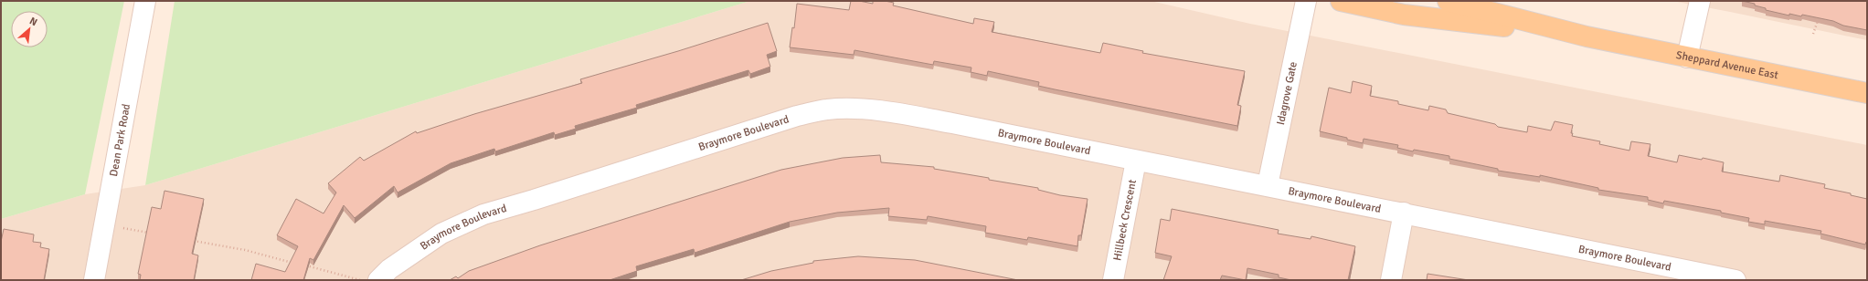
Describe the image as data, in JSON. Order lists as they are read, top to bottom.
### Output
{
  "streets": {
    "main road": ["Sheppard Avenue East"],
    "street": [
      "Idagrove Gate",
      "Braymore Boulevard",
      "Dean Park Road",
      "Hillbeck Crescent"
    ]
  },
  "crossings": [
    ["Idagrove Gate", "Braymore Boulevard"],
    ["Braymore Boulevard", "Hillbeck Crescent"]
  ],
  "north": "top right"
}
